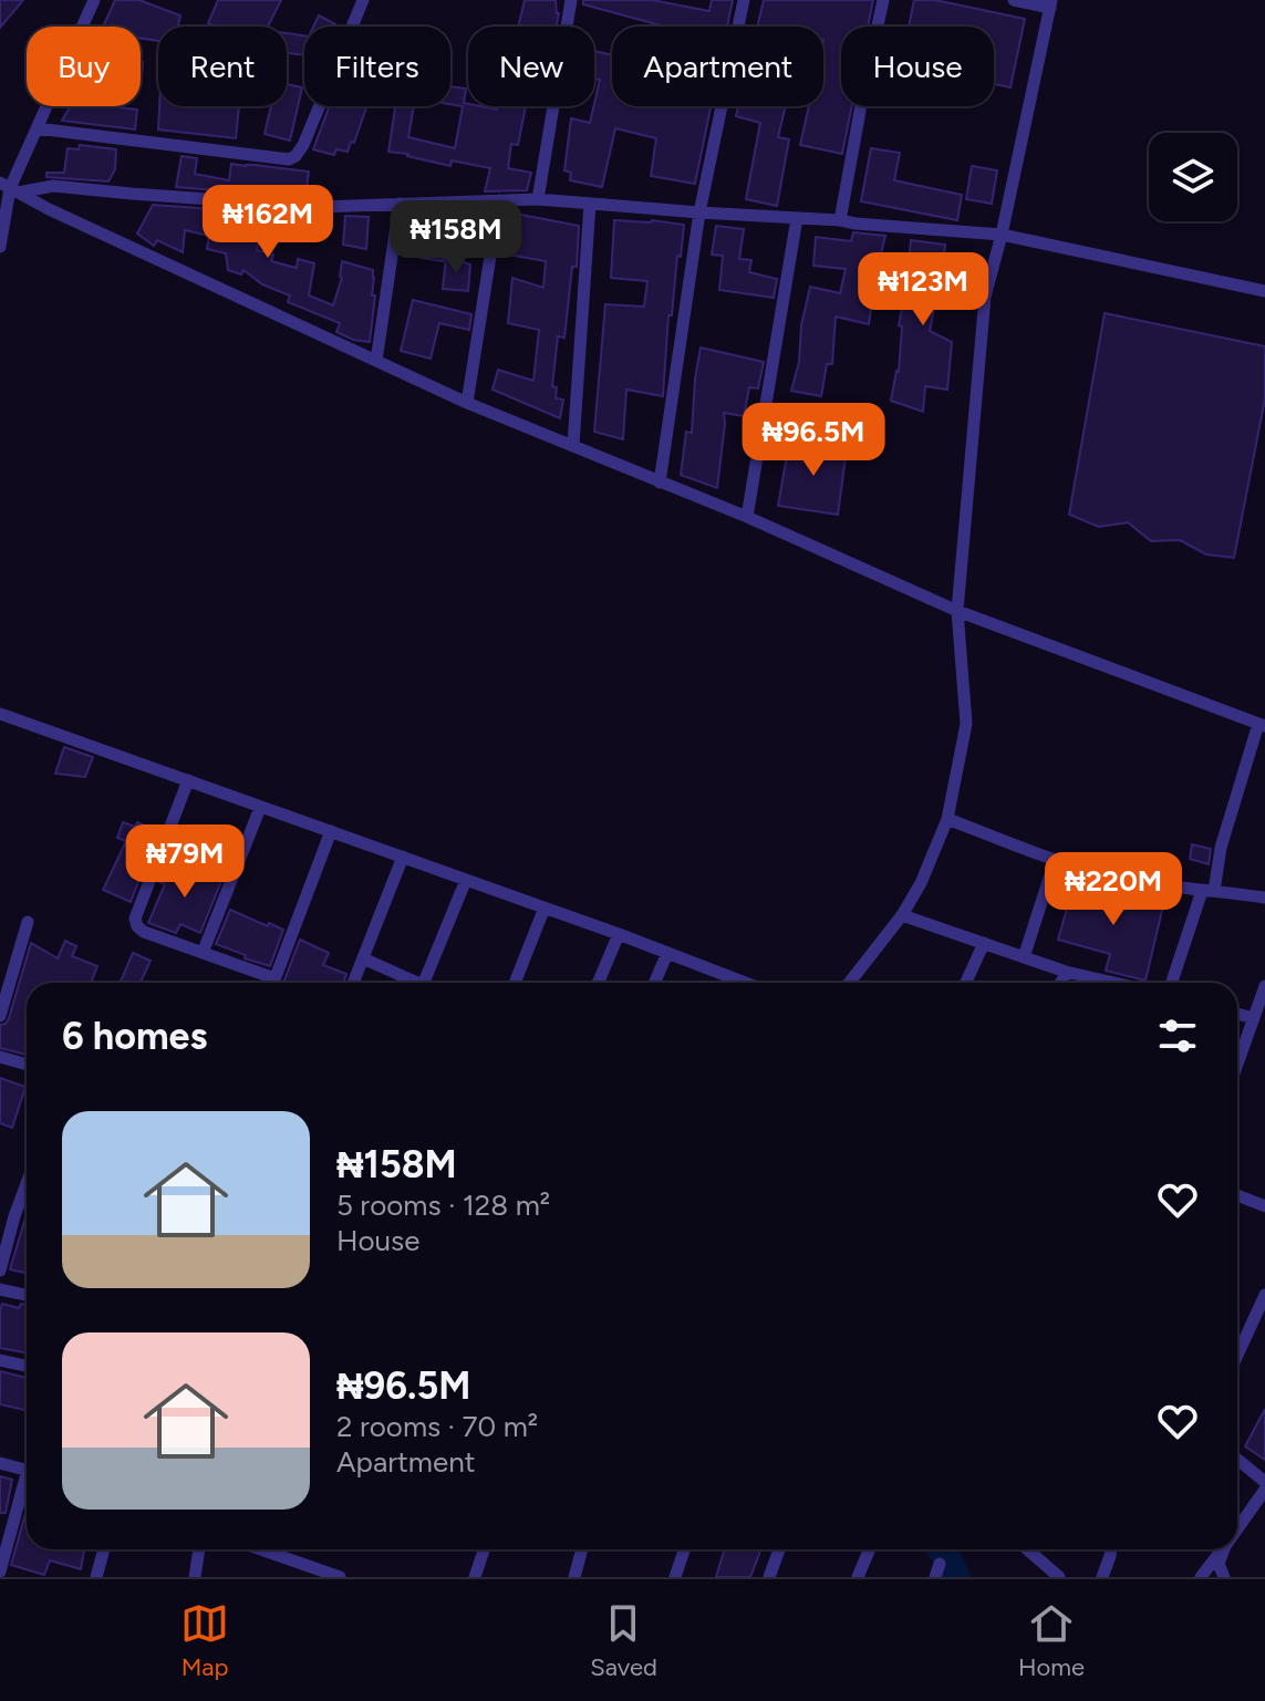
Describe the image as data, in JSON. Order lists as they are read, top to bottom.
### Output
{
  "page": {
    "chip": [
      "Buy",
      "Rent",
      "Filters",
      "New",
      "Apartment",
      "House"
    ],
    "price": [
      "₦162M",
      "₦158M",
      "₦123M",
      "₦96.5M",
      "₦79M",
      "₦220M"
    ],
    "heading": "6 homes",
    "list": [
      {
        "name": "₦158M",
        "note": "5 rooms · 128 m² · House"
      },
      {
        "name": "₦96.5M",
        "note": "2 rooms · 70 m² · Apartment"
      }
    ],
    "tabs": ["Map", "Saved", "Home"]
  }
}
